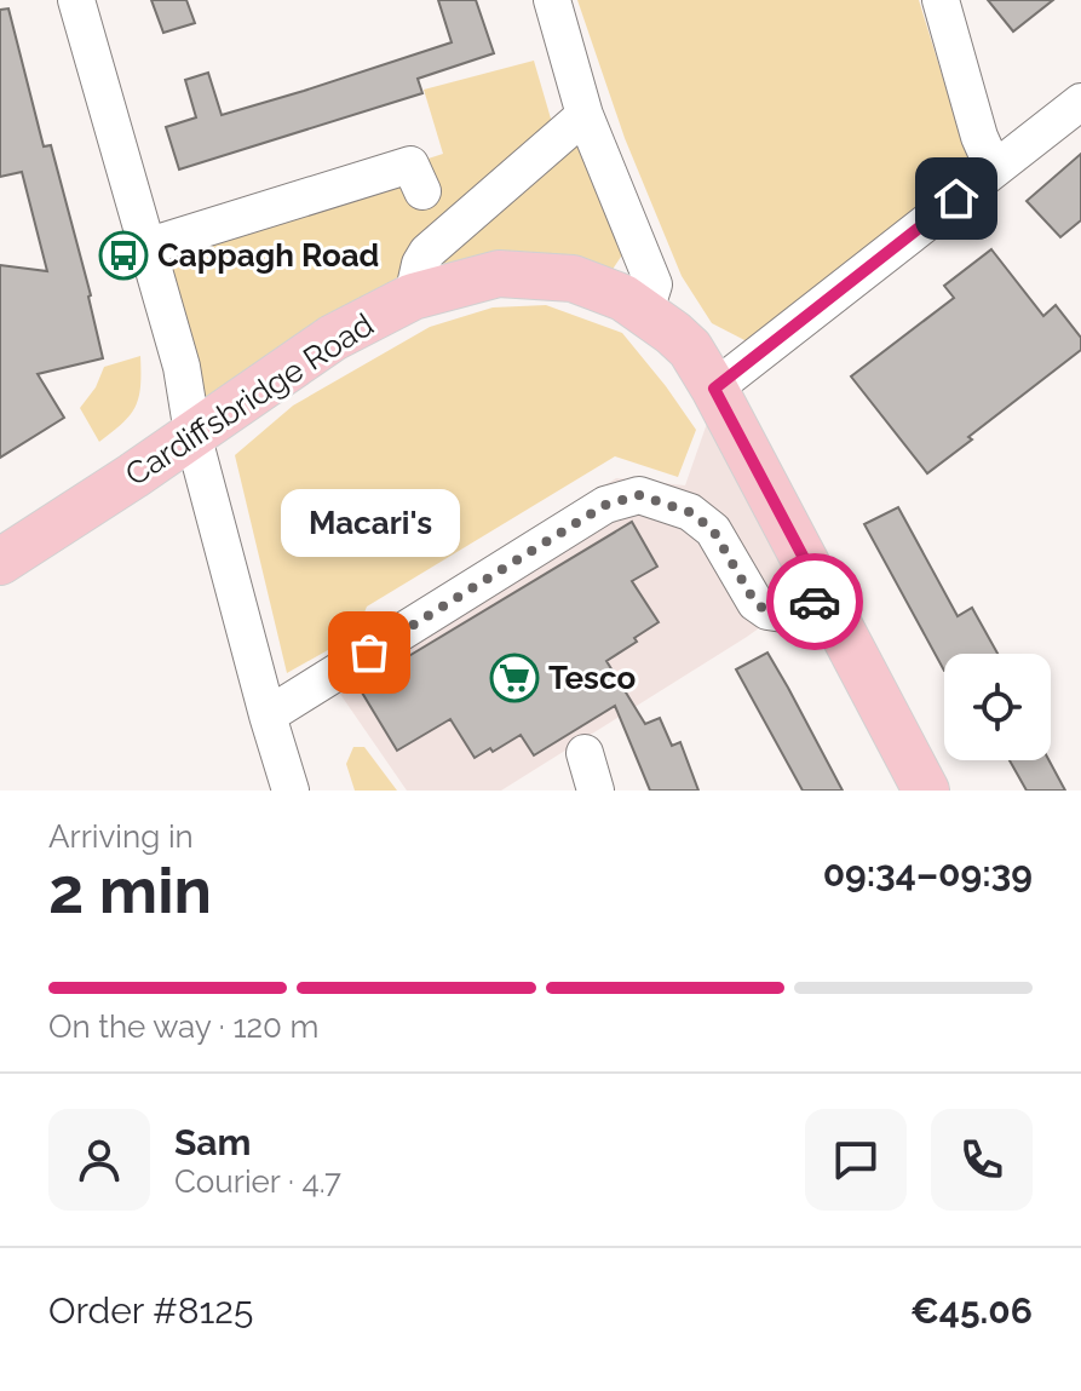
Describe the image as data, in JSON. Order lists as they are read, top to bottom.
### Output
{
  "streets": {
    "main road": ["Cardiffsbridge Road"]
  },
  "places": {
    "bus stop": ["Cappagh Road"],
    "other": ["Macari's"],
    "supermarket": ["Tesco"]
  },
  "page": {
    "bubble": "Macari's",
    "heading": ["2 min", "Arriving in", "09:34–09:39"],
    "panel": [
      "Sam",
      "Courier · 4.7",
      "Order #8125",
      "€45.06"
    ],
    "bar": "On the way · 120 m"
  }
}
